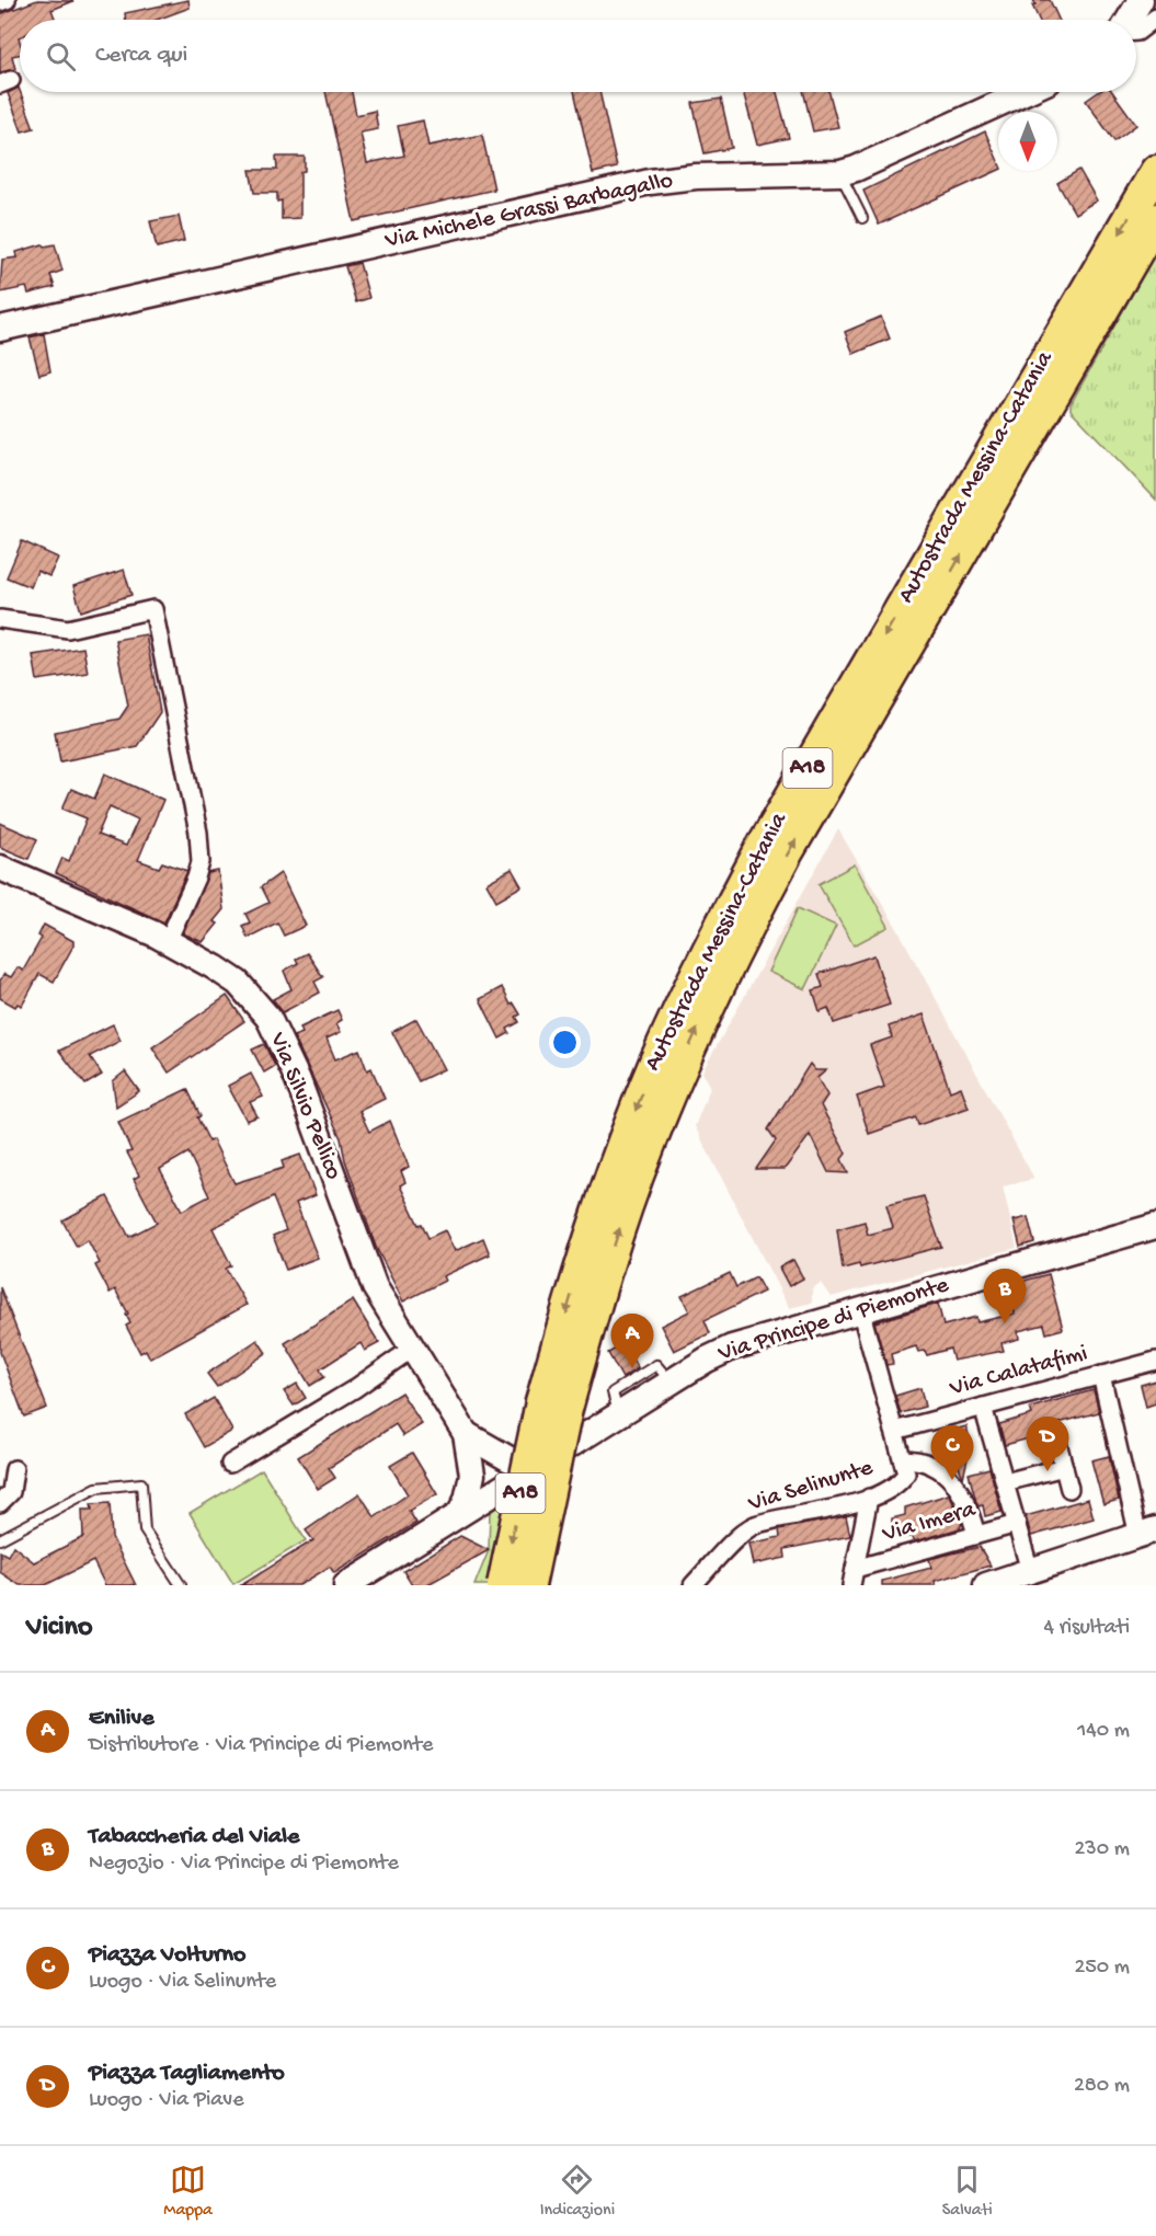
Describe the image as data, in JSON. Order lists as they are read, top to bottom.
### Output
{
  "streets": {
    "highway": ["Autostrada Messina-Catania", "A18"],
    "street": [
      "Via Michele Grassi Barbagallo",
      "Via Silvio Pellico",
      "Via Principe di Piemonte",
      "Via Calatafimi",
      "Via Selinunte",
      "Via Imera"
    ]
  },
  "crossings": [
    ["Autostrada Messina-Catania", "A18"],
    ["Via Principe di Piemonte", "Via Selinunte"],
    ["Via Calatafimi", "Via Selinunte"]
  ],
  "north": "bottom",
  "page": {
    "search": "Cerca qui",
    "pins": [
      "B",
      "A",
      "D",
      "C"
    ],
    "heading": ["Vicino", "4 risultati"],
    "list": [
      {
        "mark": "A",
        "name": "Enilive",
        "note": "Distributore · Via Principe di Piemonte",
        "value": "140 m"
      },
      {
        "mark": "B",
        "name": "Tabaccheria del Viale",
        "note": "Negozio · Via Principe di Piemonte",
        "value": "230 m"
      },
      {
        "mark": "C",
        "name": "Piazza Volturno",
        "note": "Luogo · Via Selinunte",
        "value": "250 m"
      },
      {
        "mark": "D",
        "name": "Piazza Tagliamento",
        "note": "Luogo · Via Piave",
        "value": "280 m"
      }
    ],
    "nav": ["Mappa", "Indicazioni", "Salvati"]
  }
}
